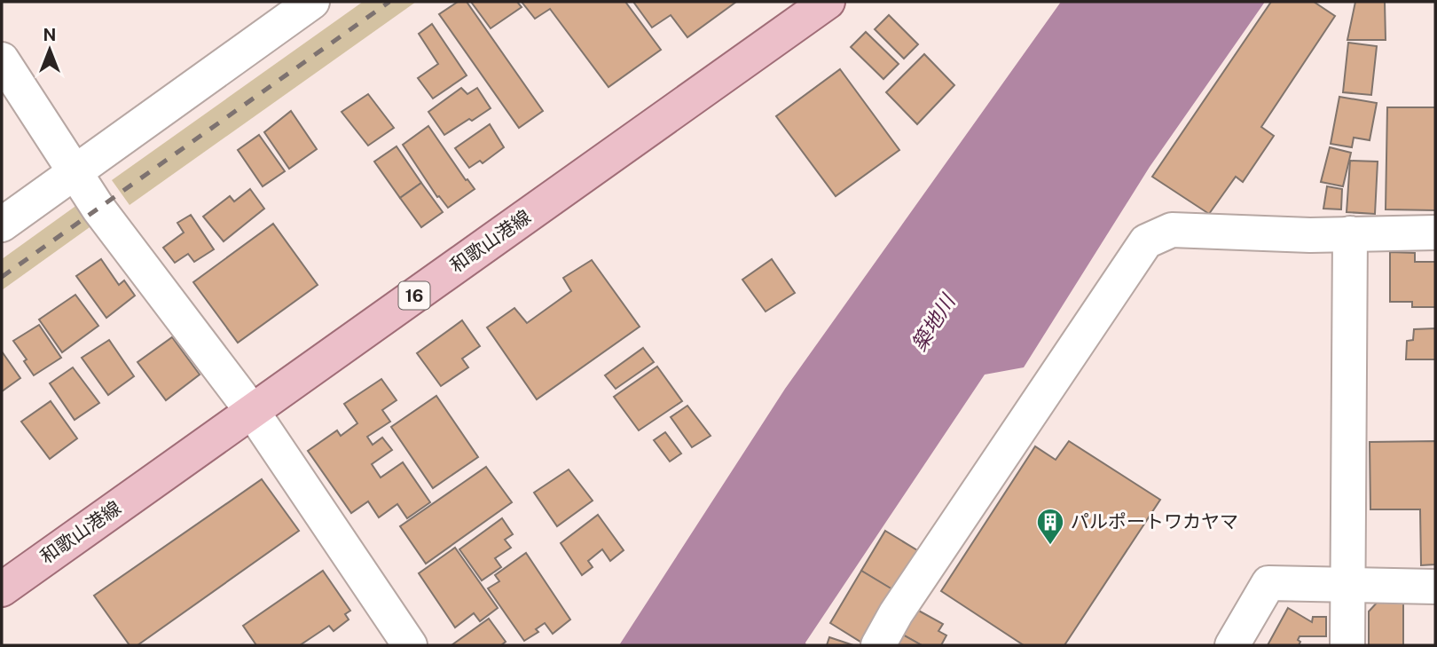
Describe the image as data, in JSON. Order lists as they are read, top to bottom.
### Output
{
  "streets": {
    "main road": ["和歌山港線", "16"]
  },
  "water": ["築地川"],
  "places": {
    "building": ["パルポートワカヤマ"]
  },
  "north": "top"
}
